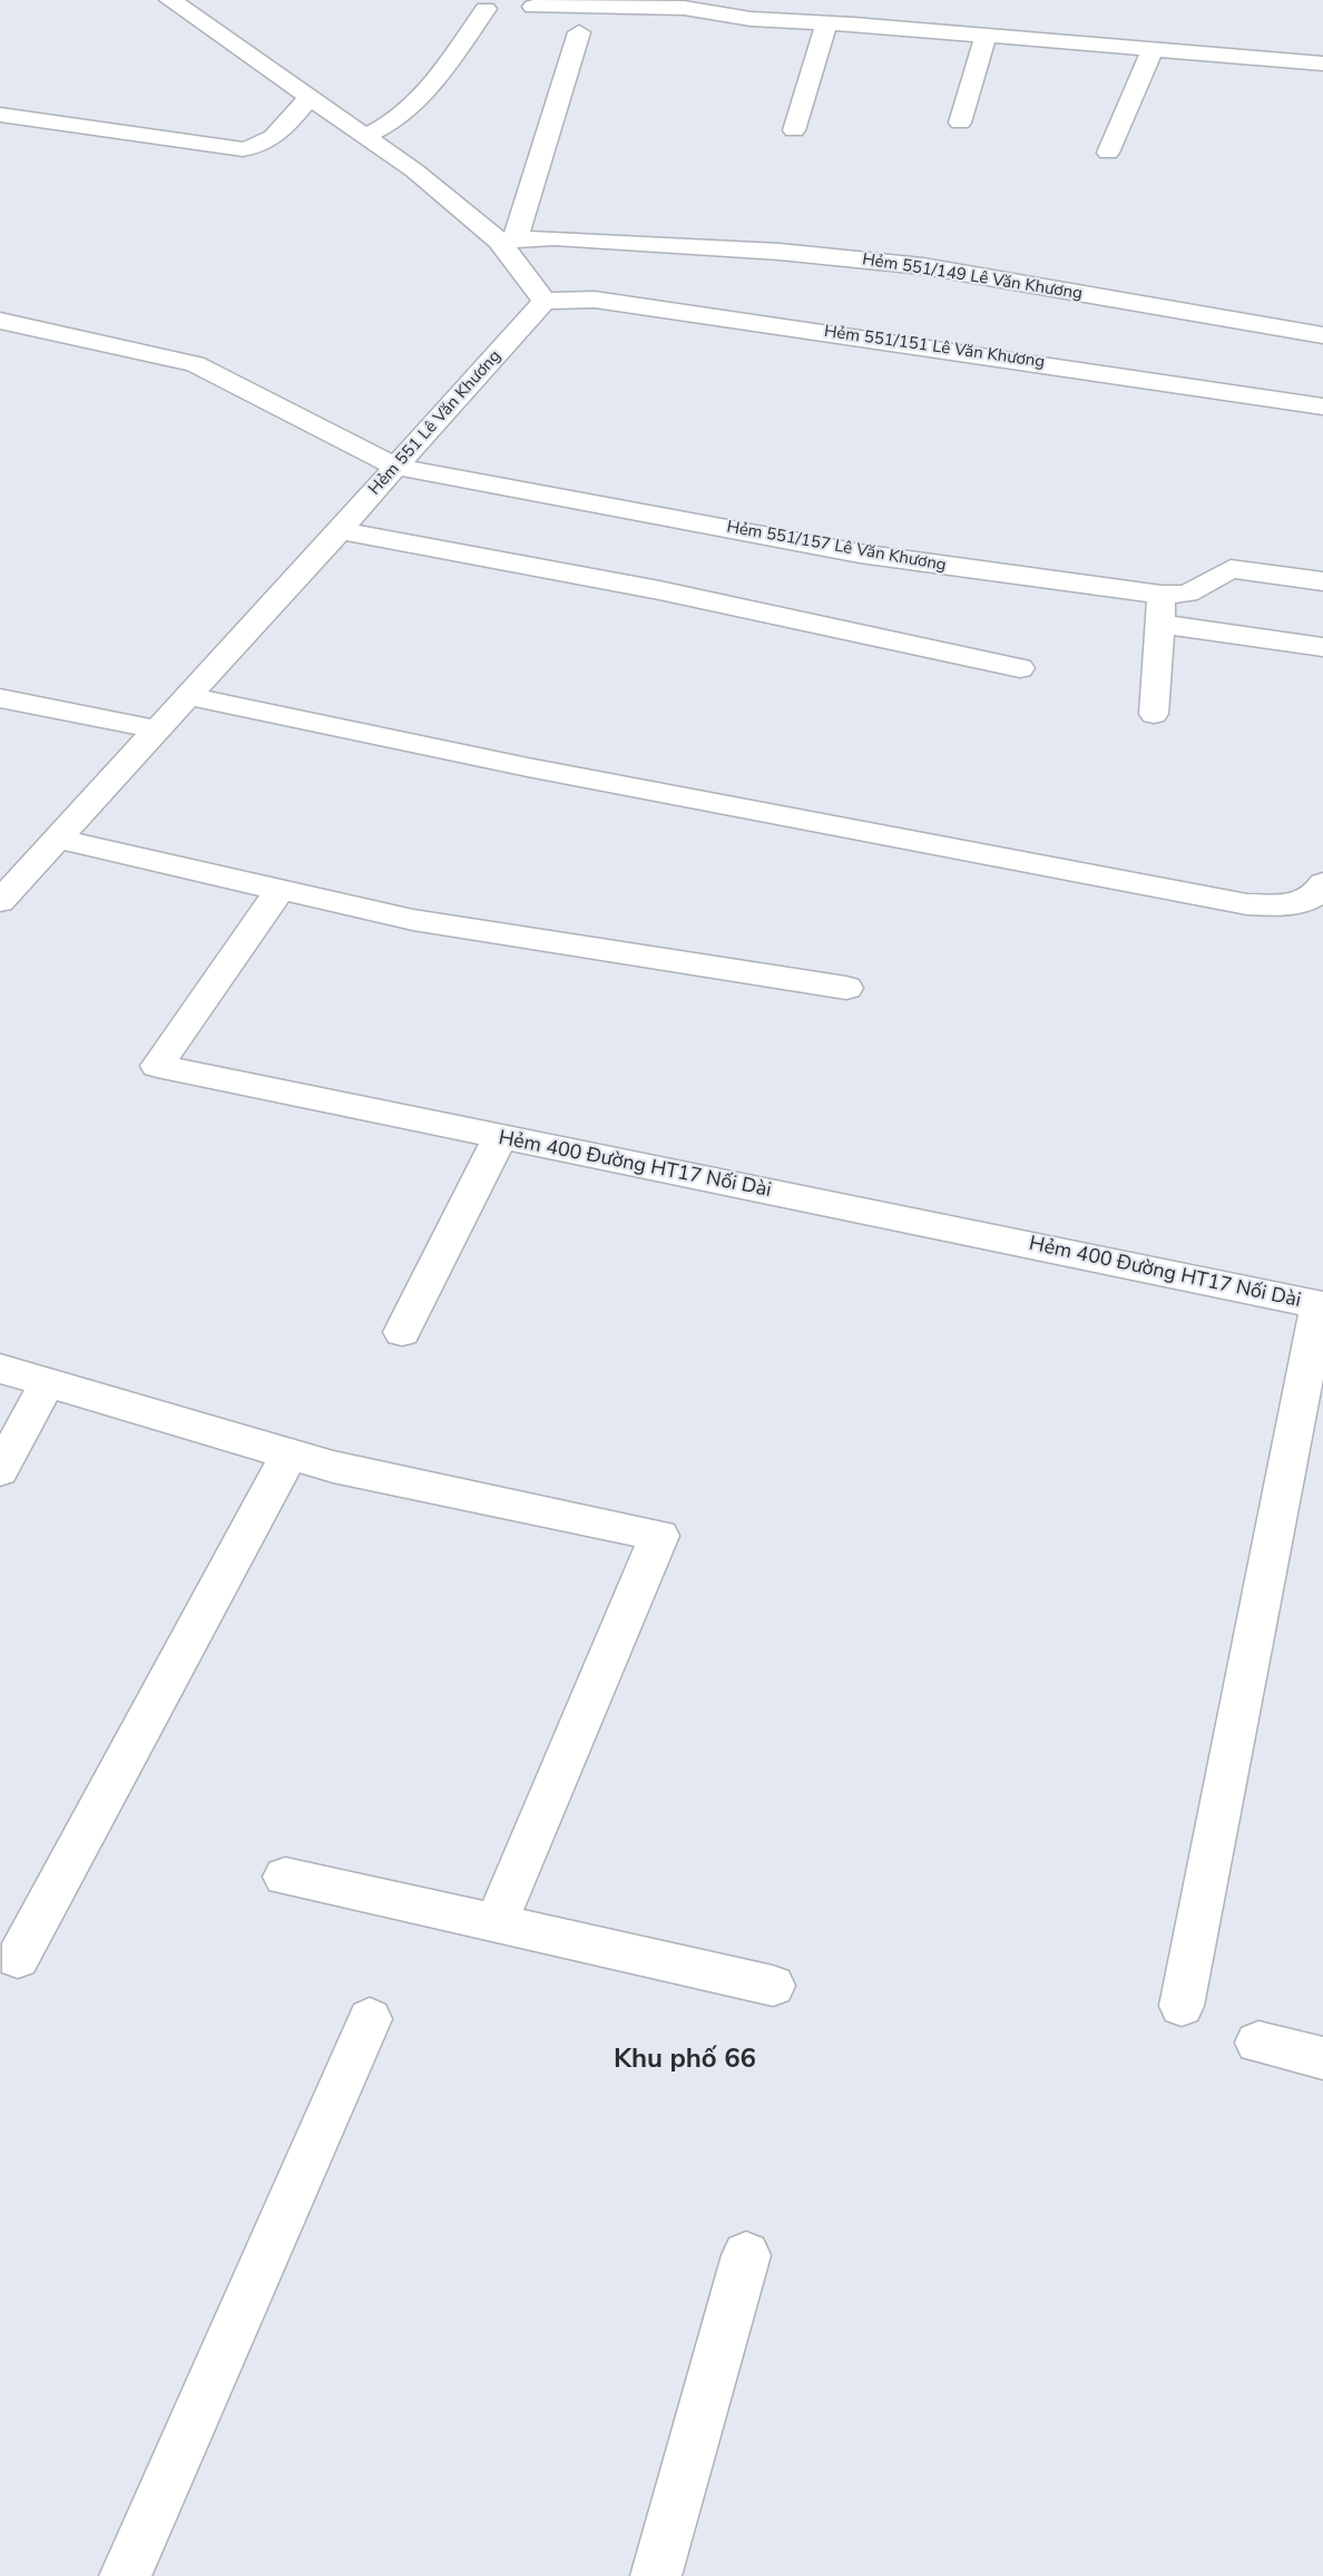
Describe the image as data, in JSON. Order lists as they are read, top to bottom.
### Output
{
  "streets": {
    "street": [
      "Hẻm 551/149 Lê Văn Khương",
      "Hẻm 551/151 Lê Văn Khương",
      "Hẻm 551 Lê Văn Khương",
      "Hẻm 551/157 Lê Văn Khương",
      "Hẻm 400 Đường HT17 Nối Dài"
    ]
  },
  "crossings": [
    ["Hẻm 551/151 Lê Văn Khương", "Hẻm 551 Lê Văn Khương"],
    ["Hẻm 551 Lê Văn Khương", "Hẻm 551/157 Lê Văn Khương"]
  ],
  "districts": ["Khu phố 66"]
}
